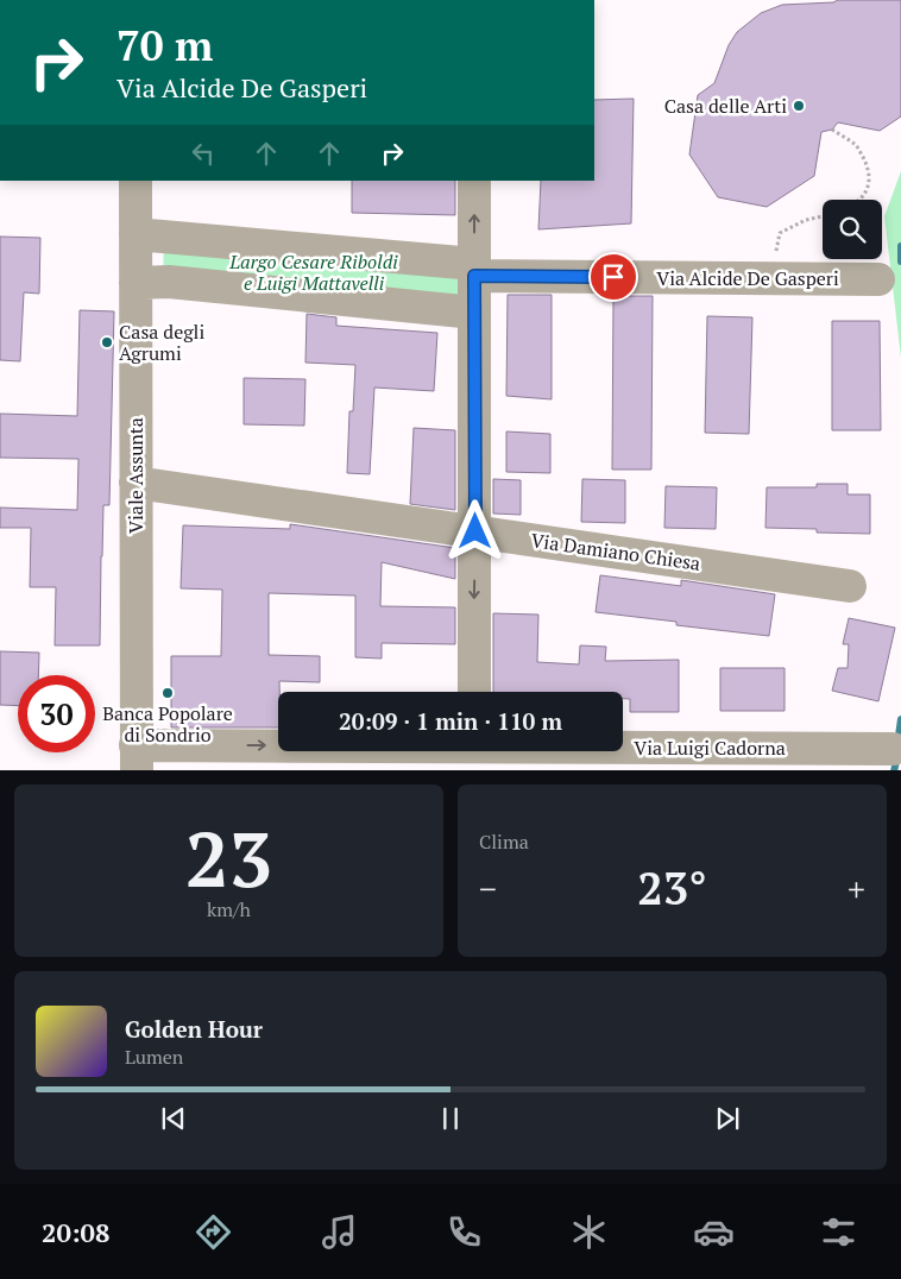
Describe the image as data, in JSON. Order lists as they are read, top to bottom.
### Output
{
  "streets": {
    "street": [
      "Via Alcide De Gasperi",
      "Viale Assunta",
      "Via Damiano Chiesa",
      "Via Luigi Cadorna"
    ]
  },
  "crossings": [
    ["Viale Assunta", "Via Damiano Chiesa"],
    ["Viale Assunta", "Via Luigi Cadorna"]
  ],
  "one_way": ["Via Luigi Cadorna"],
  "parks": ["Largo Cesare Riboldi e Luigi Mattavelli"],
  "places": ["Casa delle Arti", "Casa degli Agrumi", "Banca Popolare di Sondrio"],
  "page": {
    "turn": ["70 m", "Via Alcide De Gasperi"],
    "limit": "30",
    "trip": "20:09 · 1 min · 110 m",
    "tile": [
      ["23", "km/h"],
      "Clima"
    ],
    "heat": ["−", "23°", "+"],
    "song": ["Golden Hour", "Lumen"],
    "tabs": "20:08"
  }
}
